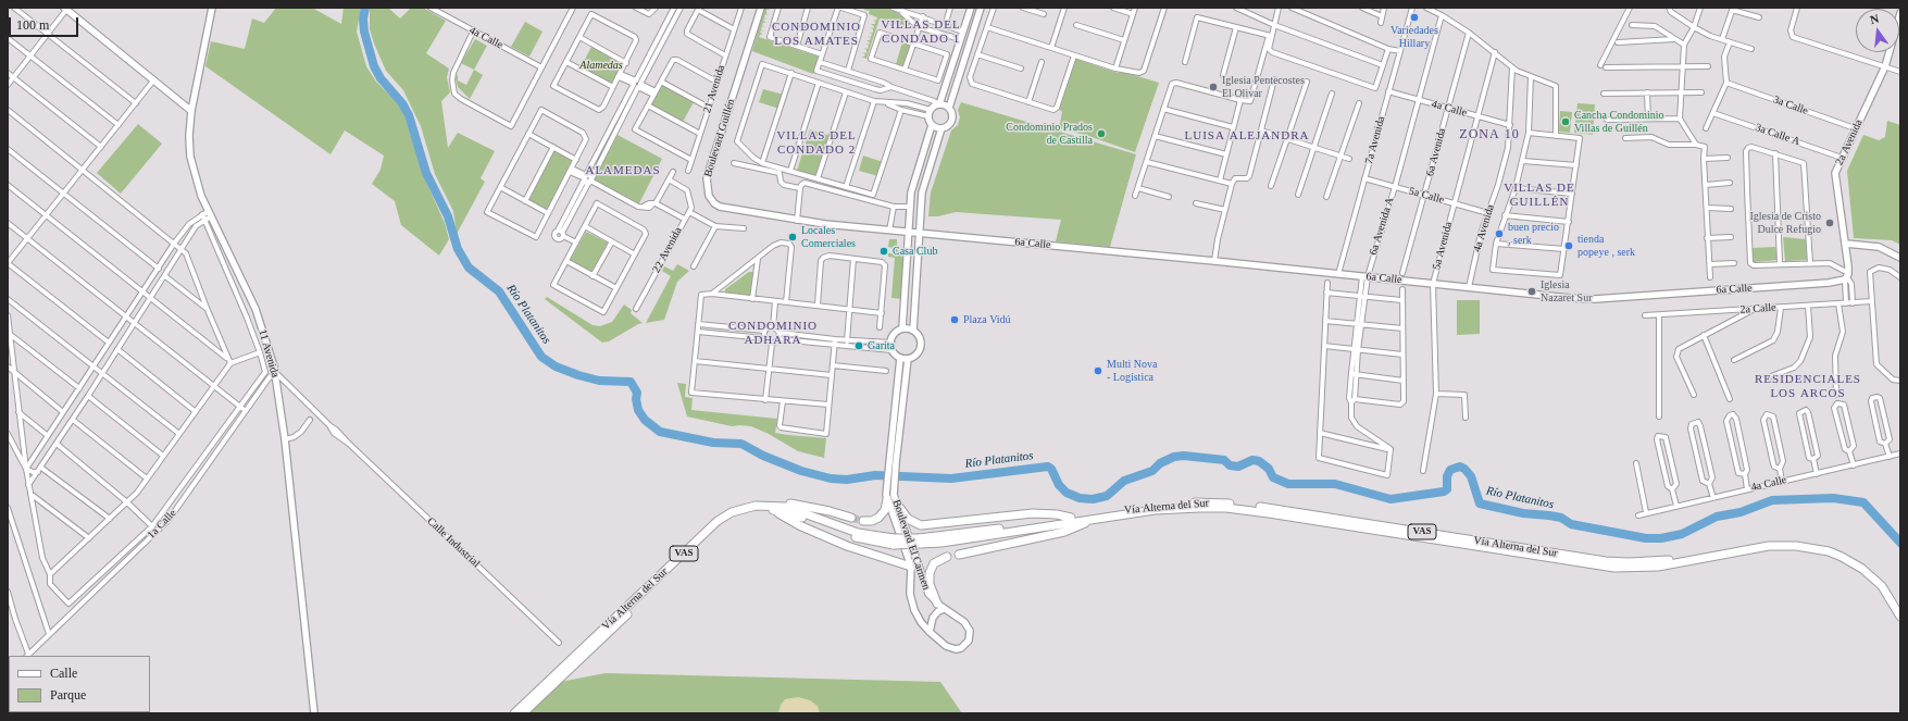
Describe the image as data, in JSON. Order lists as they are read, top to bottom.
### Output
{
  "streets": {
    "highway": ["Vía Alterna del Sur", "VAS"],
    "main road": [
      "Boulevard Guillén",
      "2a Avenida",
      "6a Calle",
      "11 Avenida",
      "Boulevard El Carmen"
    ],
    "street": [
      "4a Calle",
      "21 Avenida",
      "3a Calle",
      "3a Calle A",
      "7a Avenida",
      "6a Avenida",
      "5a Calle",
      "6a Avenida A",
      "4a Avenida",
      "5a Avenida",
      "22 Avenida",
      "2a Calle",
      "1a Calle",
      "Calle Industrial"
    ]
  },
  "crossings": [
    ["4a Calle", "7a Avenida"],
    ["4a Calle", "6a Avenida"],
    ["4a Calle", "6a Avenida A"],
    ["4a Calle", "4a Avenida"],
    ["4a Calle", "5a Avenida"],
    ["3a Calle", "2a Avenida"],
    ["3a Calle A", "2a Avenida"],
    ["Boulevard Guillén", "6a Calle"],
    ["7a Avenida", "5a Calle"],
    ["7a Avenida", "6a Calle"],
    ["2a Avenida", "6a Calle"],
    ["2a Avenida", "2a Calle"],
    ["6a Avenida", "5a Calle"],
    ["5a Calle", "6a Avenida A"],
    ["5a Calle", "4a Avenida"],
    ["5a Calle", "5a Avenida"],
    ["6a Avenida A", "6a Calle"],
    ["4a Avenida", "6a Calle"],
    ["6a Calle", "5a Avenida"],
    ["11 Avenida", "1a Calle"],
    ["11 Avenida", "Calle Industrial"],
    ["1a Calle", "Calle Industrial"]
  ],
  "districts": [
    "VILLAS DEL CONDADO 1",
    "CONDOMINIO LOS AMATES",
    "ZONA 10",
    "VILLAS DEL CONDADO 2",
    "LUISA ALEJANDRA",
    "ALAMEDAS",
    "VILLAS DE GUILLÉN",
    "CONDOMINIO ADHARA",
    "RESIDENCIALES LOS ARCOS"
  ],
  "water": ["Río Platanitos"],
  "parks": ["Alamedas"],
  "places": [
    "Variedades Hillary",
    "Iglesia Pentecostes El Olivar",
    "Cancha Condominio Villas de Guillén",
    "Condominio Prados de Castilla",
    "Iglesia de Cristo Dulce Refugio",
    "buen precio , serk",
    "Locales Comerciales",
    "tienda popeye , serk",
    "Casa Club",
    "Iglesia Nazaret Sur",
    "Plaza Vidú",
    "Garita",
    "Multi Nova - Logística"
  ],
  "legend": ["Calle", "Parque"],
  "scale_bar": "100 m",
  "north": "top"
}
